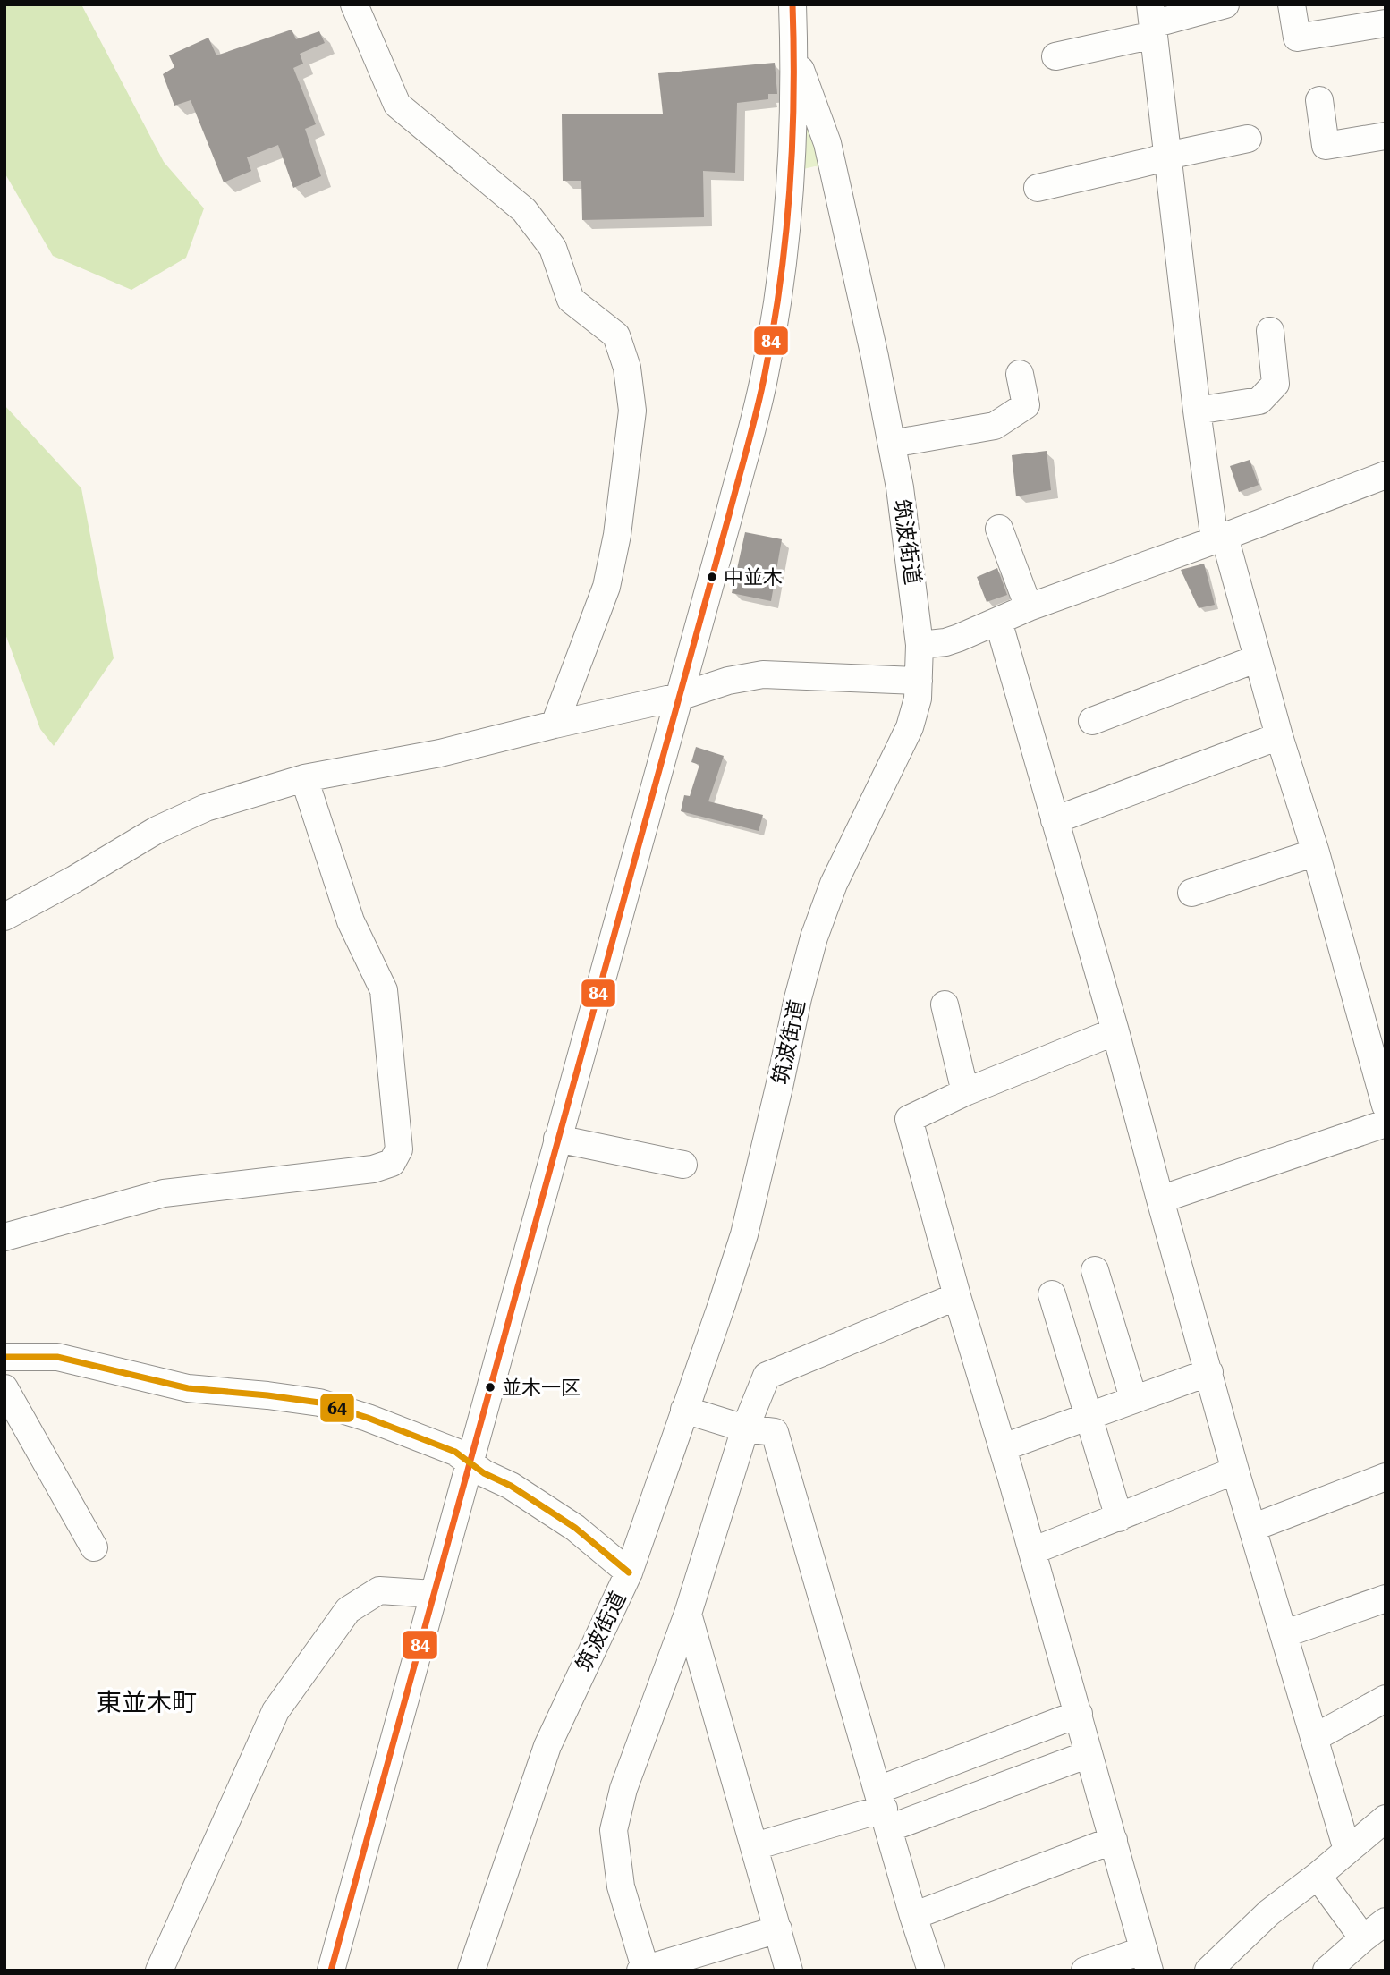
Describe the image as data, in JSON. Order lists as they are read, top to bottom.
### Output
{
  "streets": {
    "street": ["筑波街道"]
  },
  "districts": ["東並木町"],
  "places": ["中並木", "並木一区"],
  "lines": ["transit line 84", "transit line 64"]
}
